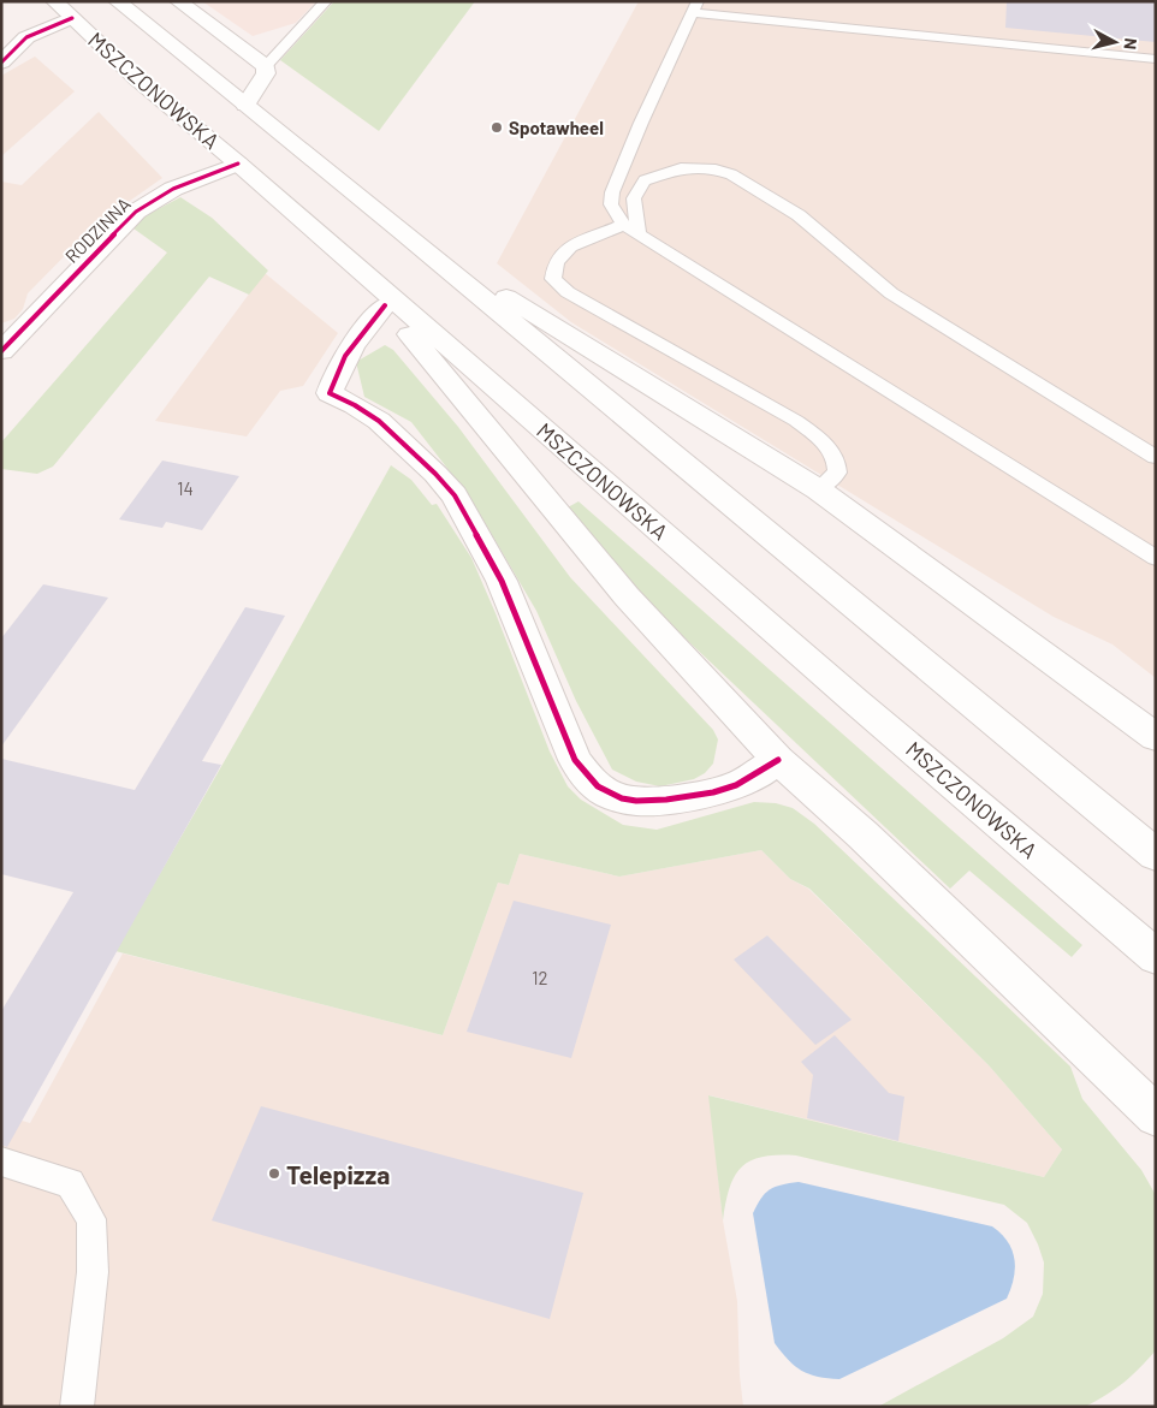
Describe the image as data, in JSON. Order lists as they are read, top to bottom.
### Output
{
  "streets": {
    "main road": ["MSZCZONOWSKA", "RODZINNA"]
  },
  "crossings": [
    ["MSZCZONOWSKA", "RODZINNA"]
  ],
  "places": ["Spotawheel", "Telepizza"],
  "house_numbers": ["14", "12"],
  "north": "right"
}
